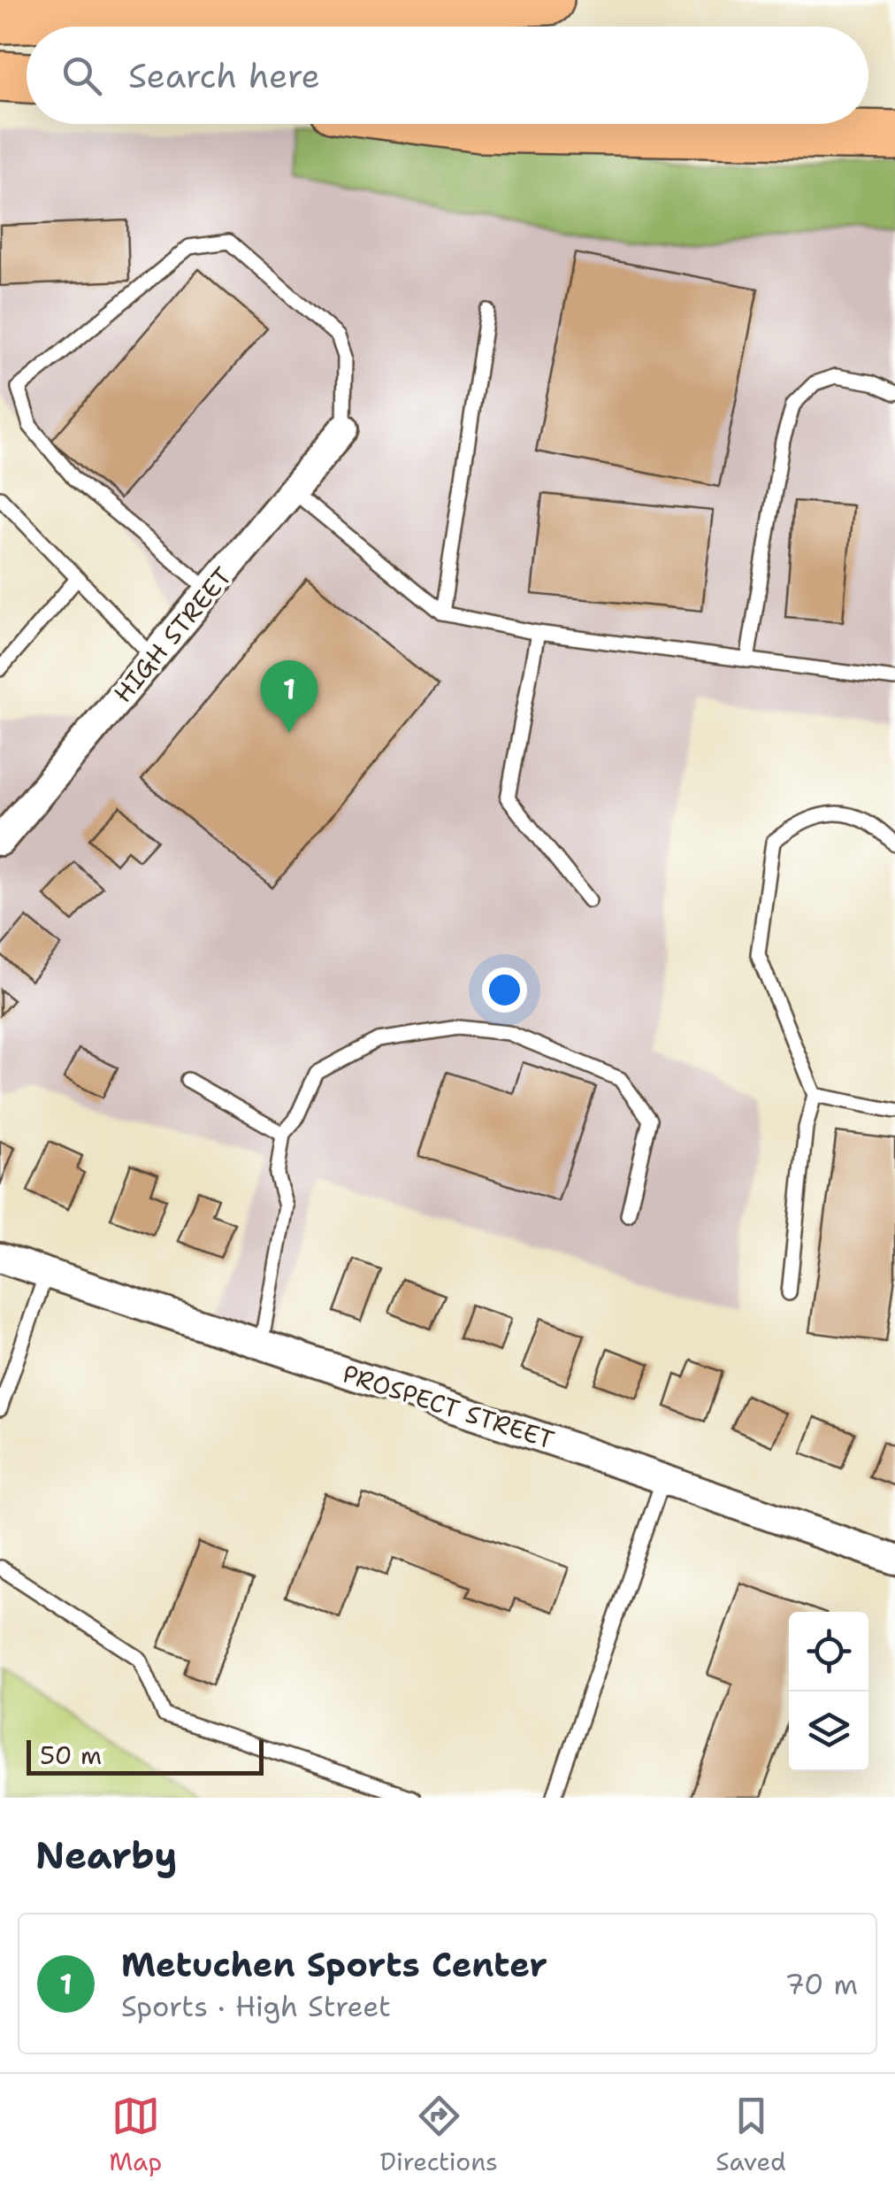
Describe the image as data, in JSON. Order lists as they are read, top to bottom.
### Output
{
  "streets": {
    "street": ["HIGH STREET", "PROSPECT STREET"]
  },
  "scale_bar": "50 m",
  "page": {
    "search": "Search here",
    "pins": "1",
    "scale": "50 m",
    "heading": "Nearby",
    "list": [
      {
        "mark": "1",
        "name": "Metuchen Sports Center",
        "note": "Sports · High Street",
        "value": "70 m"
      }
    ],
    "nav": ["Map", "Directions", "Saved"]
  }
}
